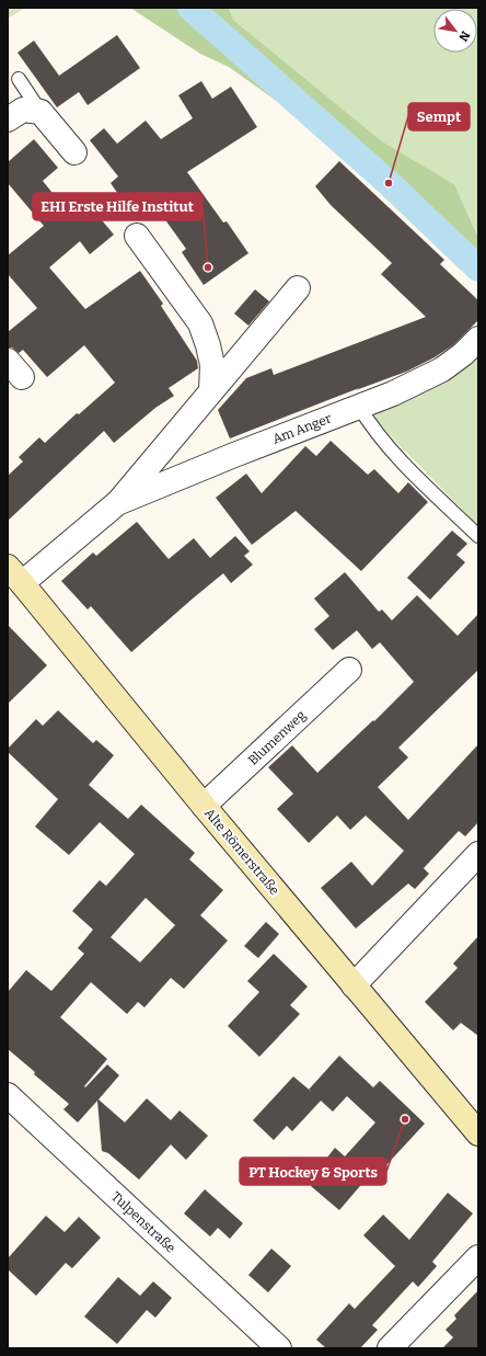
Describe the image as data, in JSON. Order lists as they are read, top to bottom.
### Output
{
  "streets": {
    "main road": ["Alte Römerstraße"],
    "street": ["Am Anger", "Blumenweg", "Tulpenstraße"]
  },
  "crossings": [
    ["Am Anger", "Alte Römerstraße"],
    ["Blumenweg", "Alte Römerstraße"]
  ],
  "places": ["Sempt", "EHI Erste Hilfe Institut", "PT Hockey & Sports"],
  "north": "bottom right"
}
